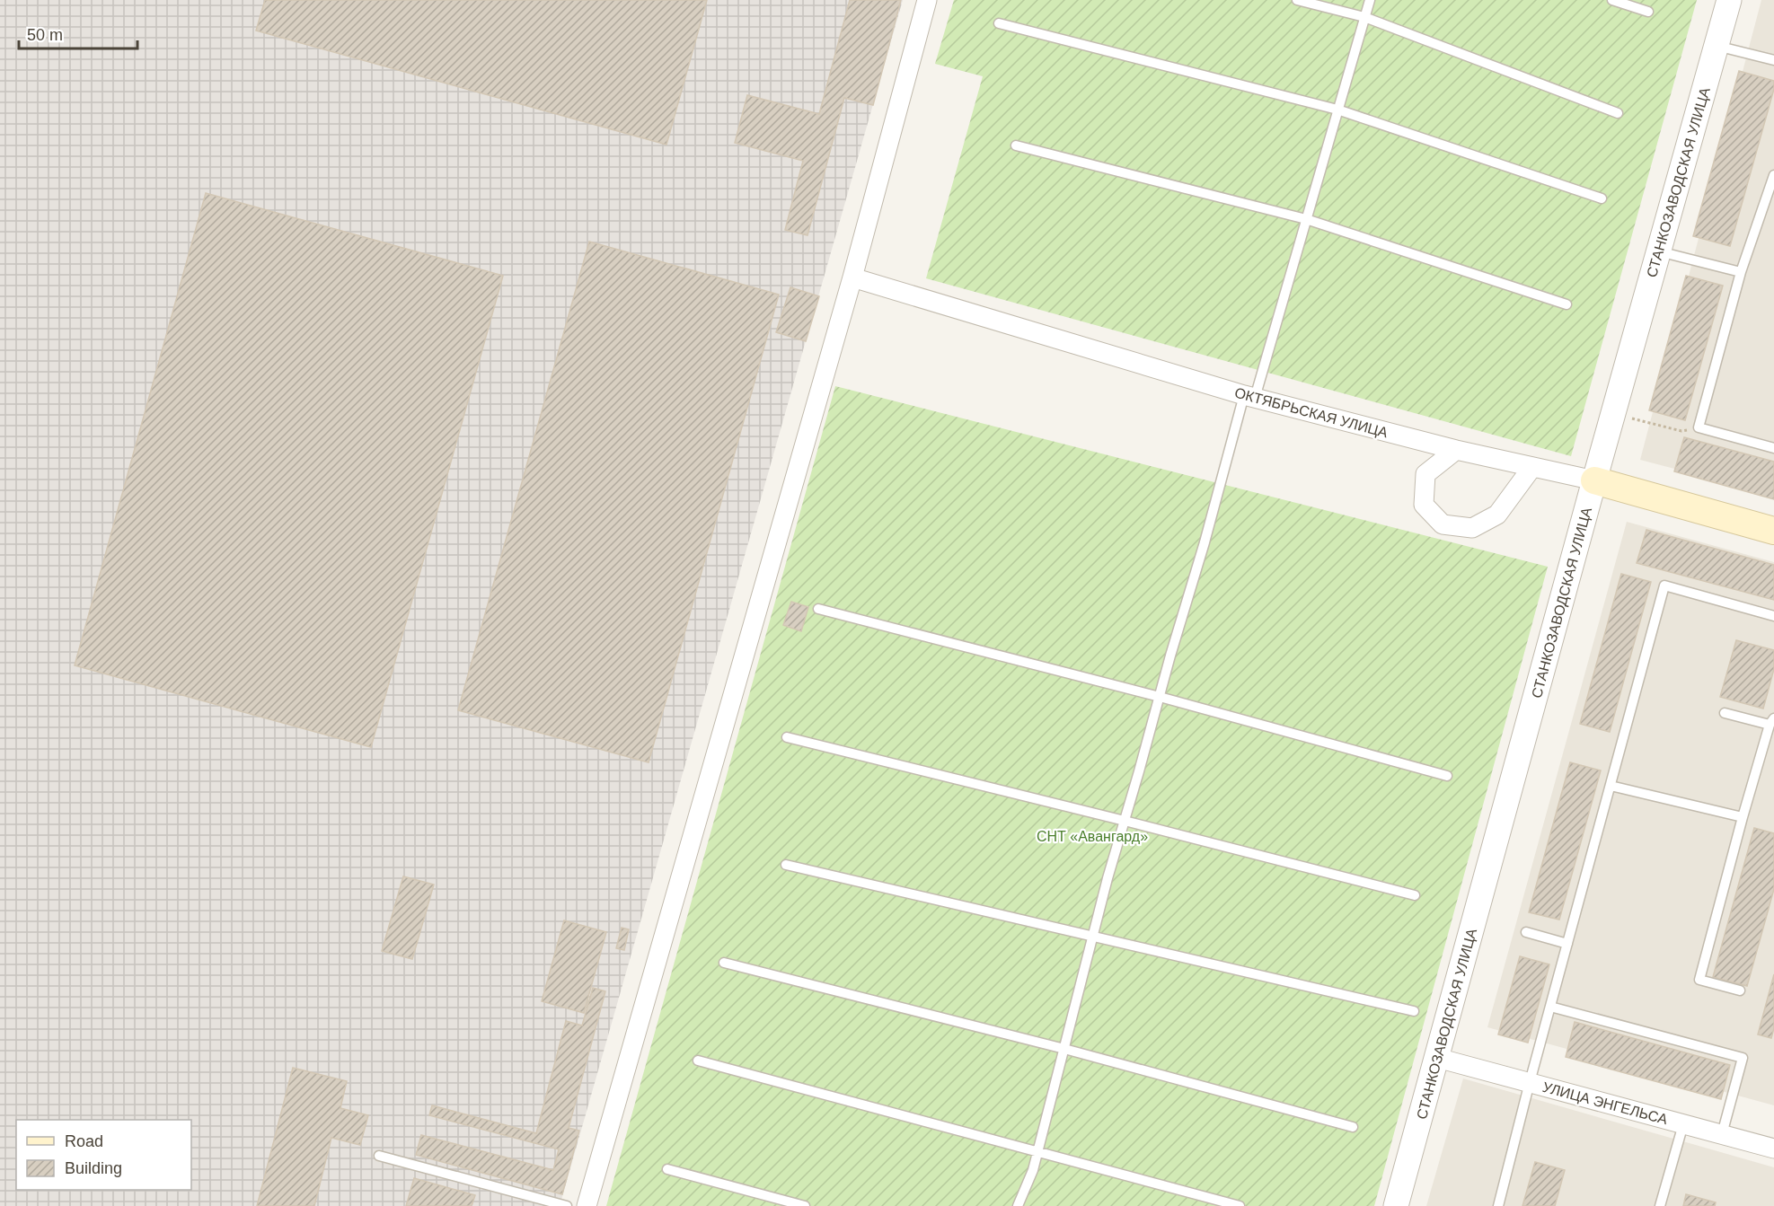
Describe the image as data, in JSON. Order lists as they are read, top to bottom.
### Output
{
  "streets": {
    "main road": ["ОКТЯБРЬСКАЯ УЛИЦА"],
    "street": ["СТАНКОЗАВОДСКАЯ УЛИЦА", "УЛИЦА ЭНГЕЛЬСА"]
  },
  "crossings": [
    ["СТАНКОЗАВОДСКАЯ УЛИЦА", "ОКТЯБРЬСКАЯ УЛИЦА"],
    ["СТАНКОЗАВОДСКАЯ УЛИЦА", "УЛИЦА ЭНГЕЛЬСА"]
  ],
  "parks": ["СНТ «Авангард»"],
  "legend": ["Road", "Building"],
  "scale_bar": "50 m"
}
